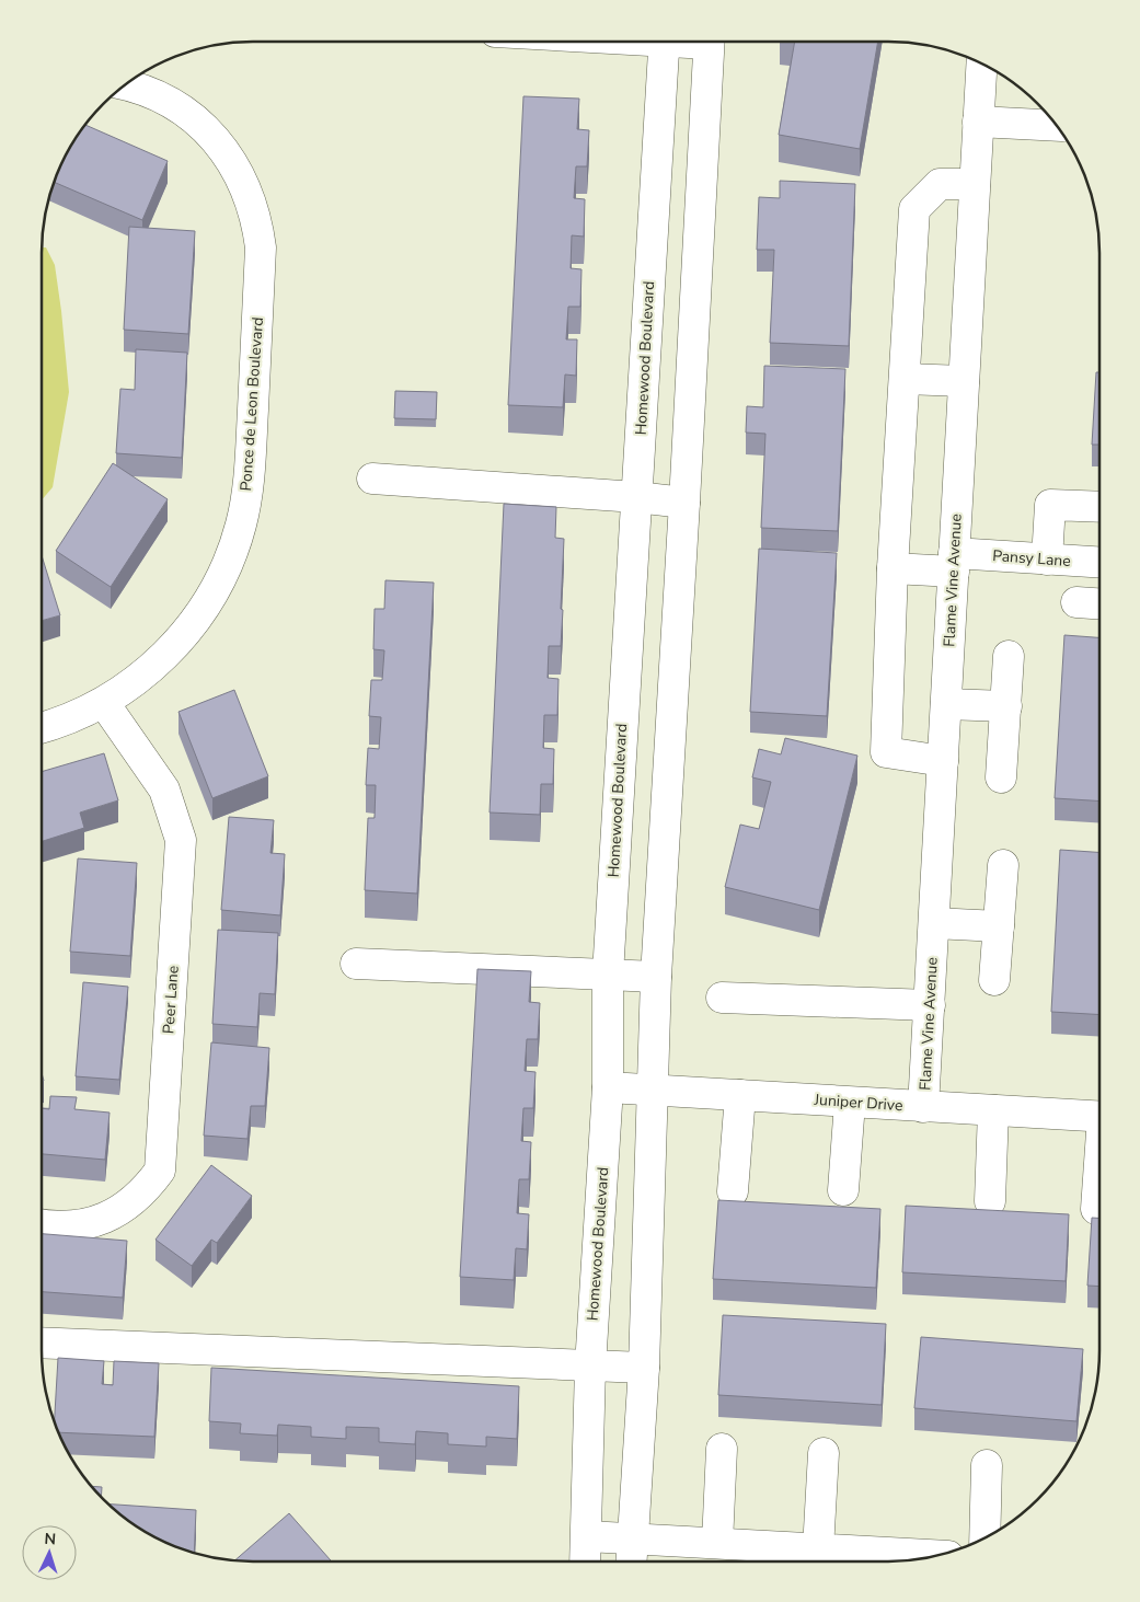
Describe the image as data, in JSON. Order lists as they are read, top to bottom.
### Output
{
  "streets": {
    "street": [
      "Homewood Boulevard",
      "Ponce de Leon Boulevard",
      "Pansy Lane",
      "Flame Vine Avenue",
      "Peer Lane",
      "Juniper Drive"
    ]
  },
  "crossings": [
    ["Homewood Boulevard", "Juniper Drive"],
    ["Ponce de Leon Boulevard", "Peer Lane"],
    ["Pansy Lane", "Flame Vine Avenue"],
    ["Flame Vine Avenue", "Juniper Drive"]
  ],
  "north": "top"
}
